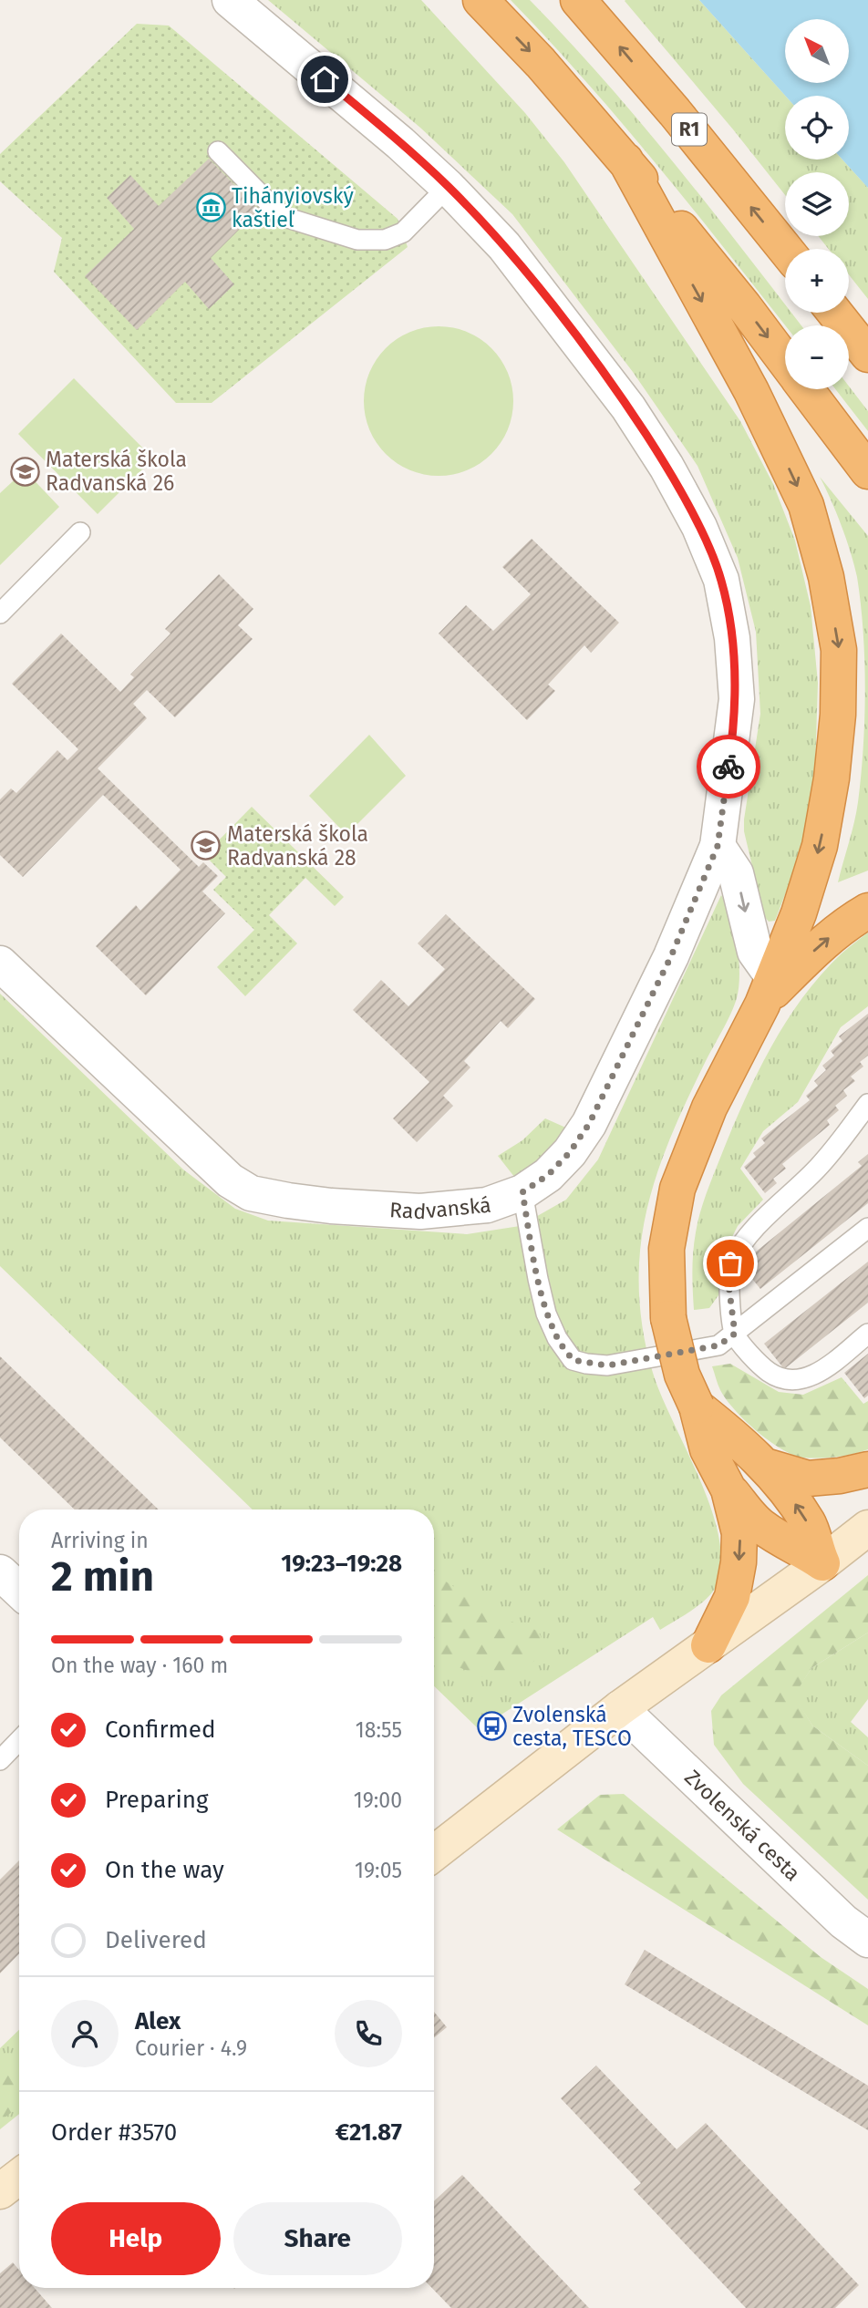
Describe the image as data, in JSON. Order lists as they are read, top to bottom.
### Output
{
  "streets": {
    "highway": ["R1"],
    "street": ["Radvanská", "Zvolenská cesta"]
  },
  "places": {
    "museum": ["Tihányiovský kaštieľ"],
    "school or university": ["Materská škola Radvanská 26", "Materská škola Radvanská 28"],
    "bus stop": ["Zvolenská cesta, TESCO"]
  },
  "north": "top left",
  "page": {
    "map_buttons": ["+", "−"],
    "heading": ["2 min", "Arriving in", "19:23–19:28"],
    "panel": [
      "Alex",
      "Courier · 4.9",
      "Order #3570",
      "€21.87"
    ],
    "bar": "On the way · 160 m",
    "list": [
      ["Confirmed", "18:55"],
      ["Preparing", "19:00"],
      ["On the way", "19:05"],
      "Delivered"
    ],
    "buttons": ["Help", "Share"]
  }
}
